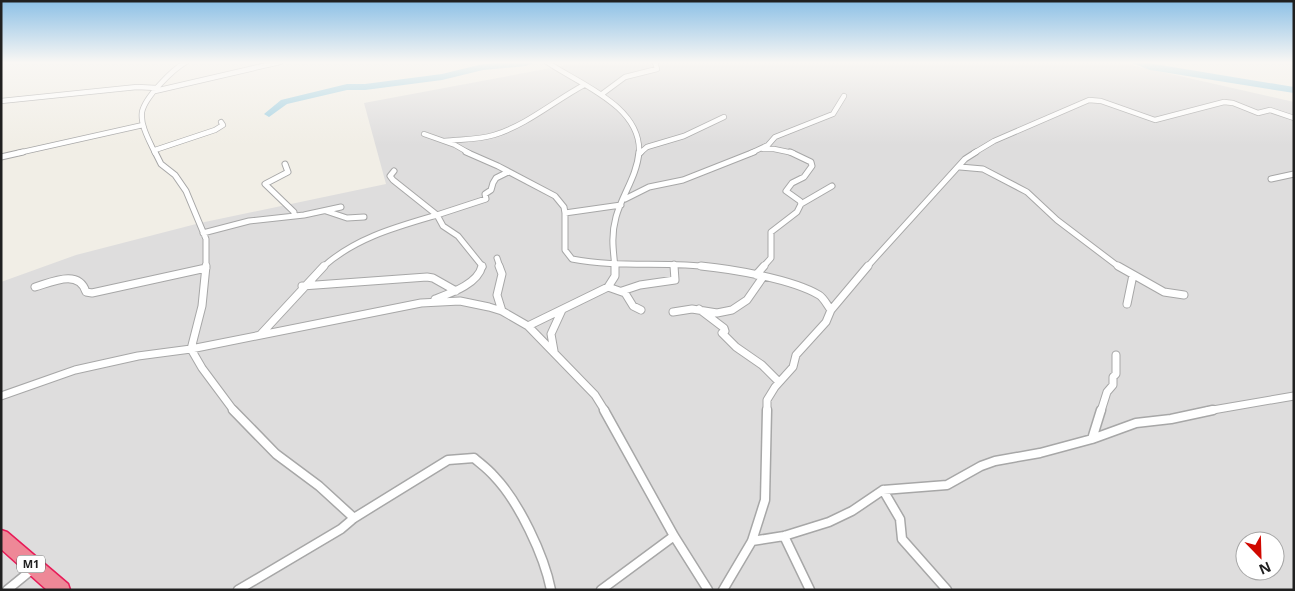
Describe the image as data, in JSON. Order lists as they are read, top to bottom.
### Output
{
  "streets": {
    "highway": ["M1"]
  },
  "north": "bottom right"
}
